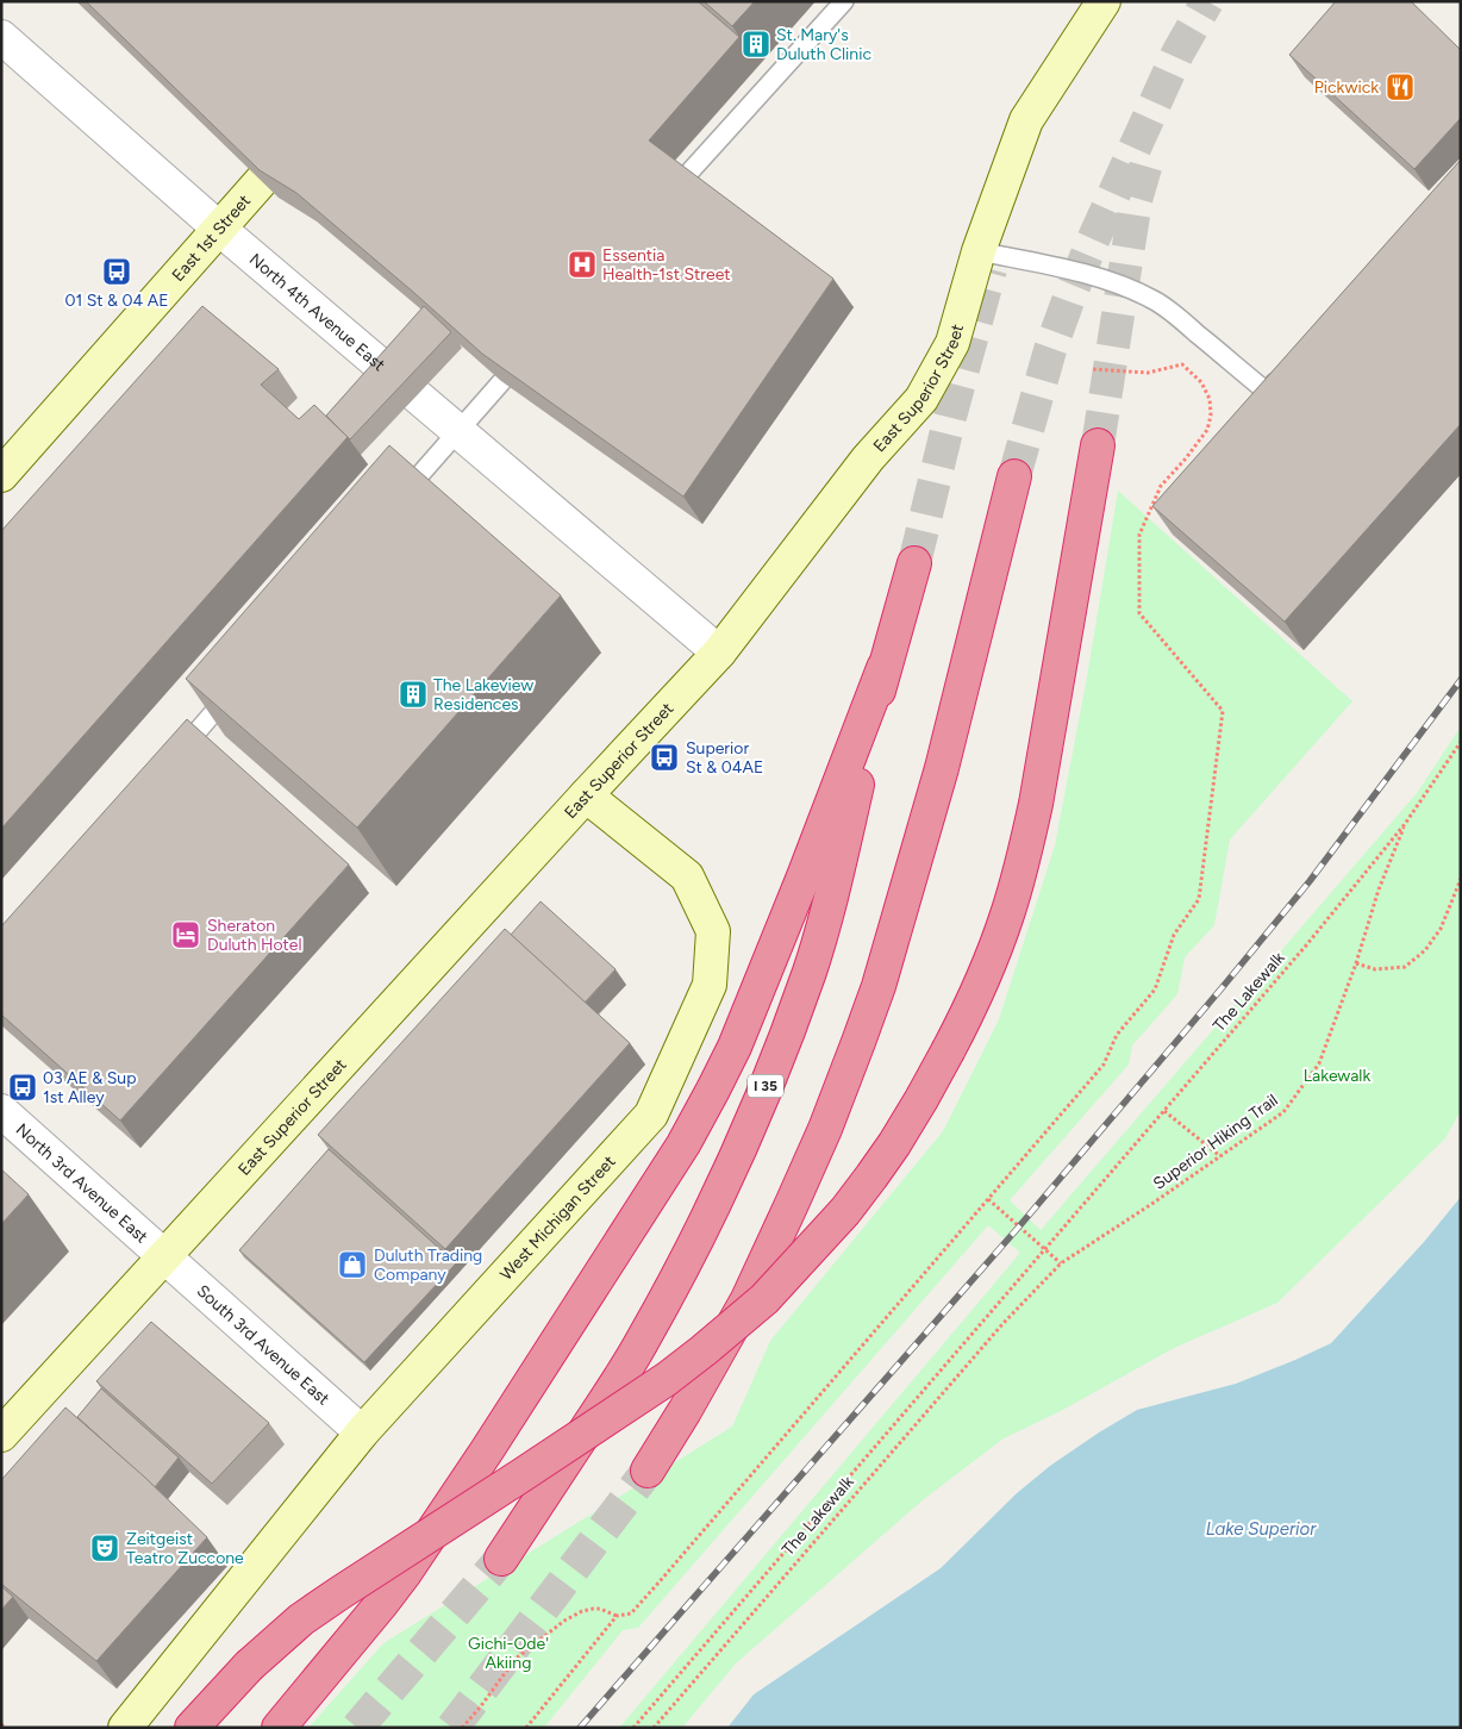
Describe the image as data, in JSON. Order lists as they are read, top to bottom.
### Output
{
  "streets": {
    "highway": ["I 35"],
    "street": [
      "East 1st Street",
      "North 4th Avenue East",
      "East Superior Street",
      "North 3rd Avenue East",
      "West Michigan Street",
      "South 3rd Avenue East"
    ],
    "path": ["The Lakewalk", "Superior Hiking Trail"]
  },
  "crossings": [
    ["East 1st Street", "North 4th Avenue East"],
    ["North 4th Avenue East", "East Superior Street"],
    ["East Superior Street", "North 3rd Avenue East"],
    ["East Superior Street", "West Michigan Street"],
    ["East Superior Street", "South 3rd Avenue East"],
    ["The Lakewalk", "Superior Hiking Trail"],
    ["North 3rd Avenue East", "South 3rd Avenue East"],
    ["West Michigan Street", "South 3rd Avenue East"]
  ],
  "water": ["Lake Superior"],
  "parks": ["Lakewalk", "Gichi-Ode' Akiing"],
  "places": {
    "building": ["St. Mary's Duluth Clinic", "The Lakeview Residences"],
    "restaurant": ["Pickwick"],
    "hospital": ["Essentia Health-1st Street"],
    "bus stop": ["01 St & 04 AE", "Superior St & 04AE", "03 AE & Sup 1st Alley"],
    "hotel": ["Sheraton Duluth Hotel"],
    "shop": ["Duluth Trading Company"],
    "theatre": ["Zeitgeist Teatro Zuccone"]
  }
}
